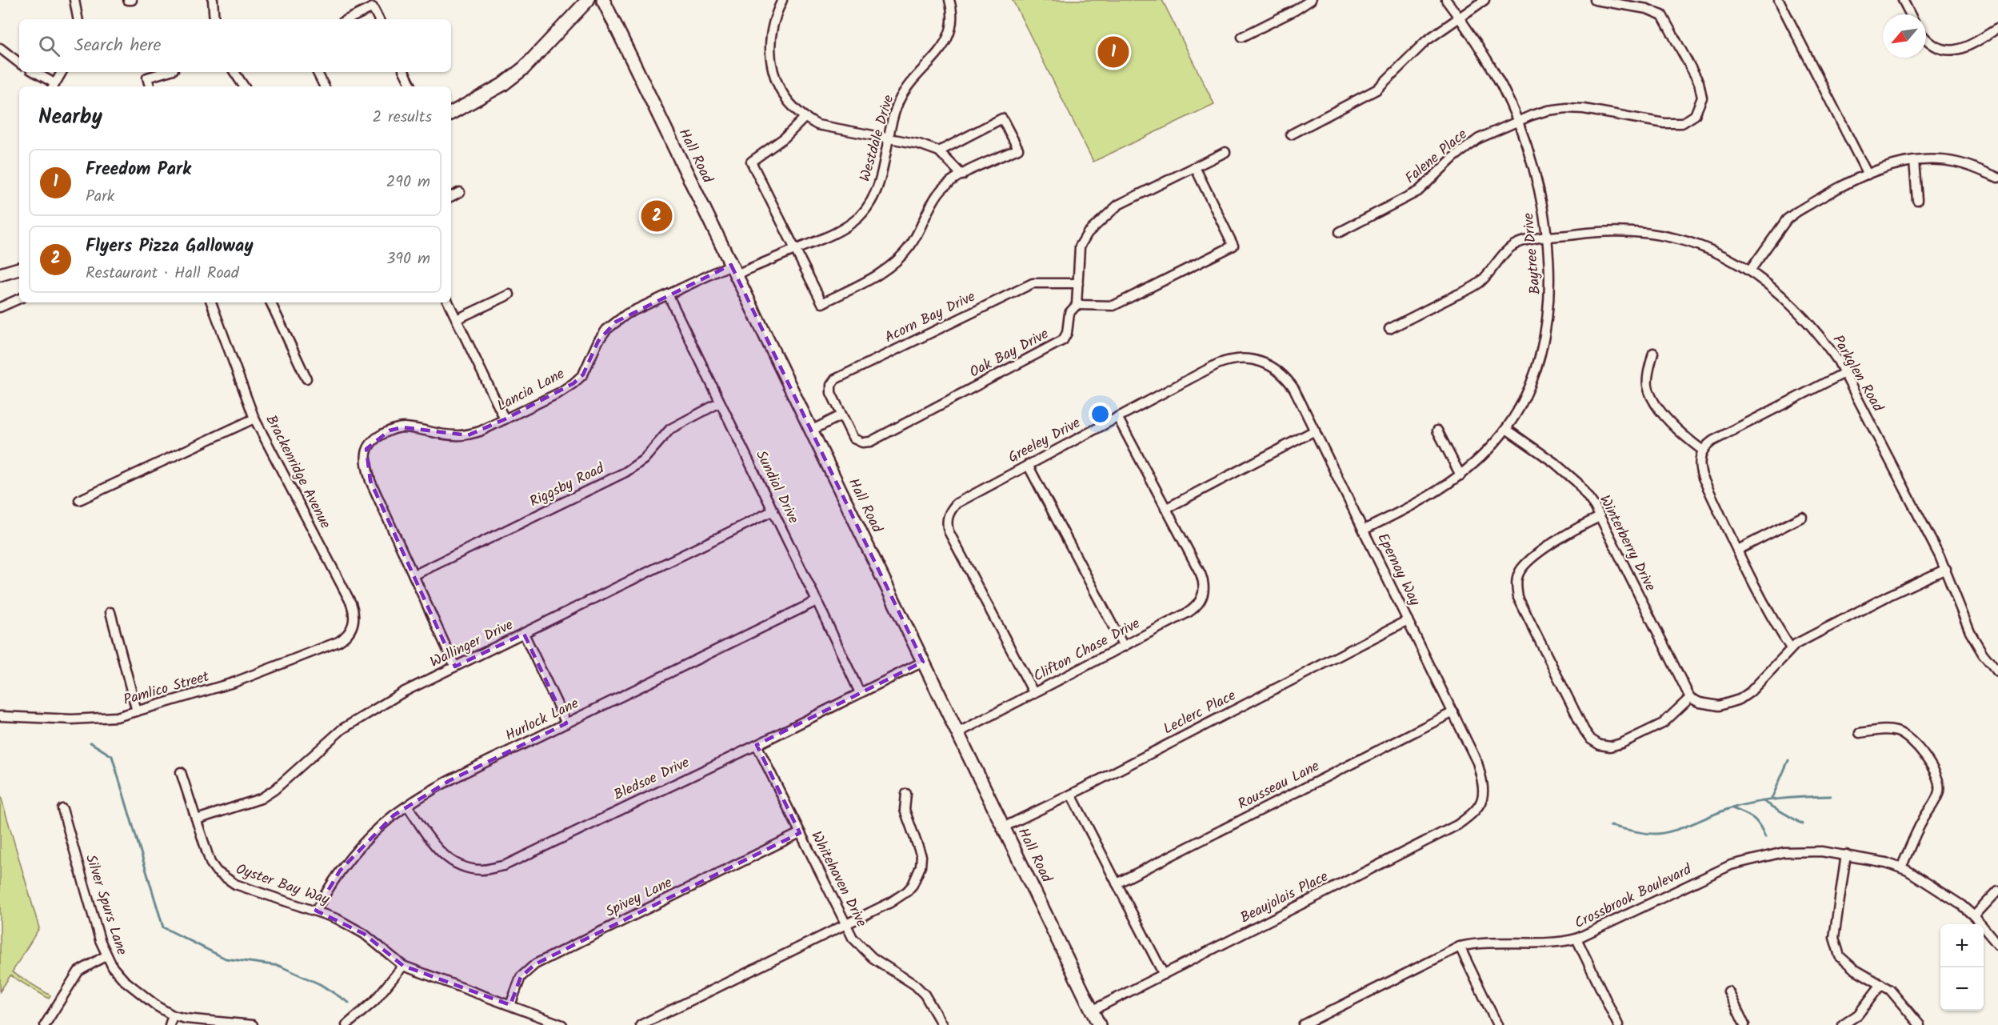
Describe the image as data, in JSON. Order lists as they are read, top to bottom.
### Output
{
  "streets": {
    "street": [
      "Westdale Drive",
      "Hall Road",
      "Falene Place",
      "Baytree Drive",
      "Acorn Bay Drive",
      "Oak Bay Drive",
      "Parkglen Road",
      "Lancia Lane",
      "Greeley Drive",
      "Brackenridge Avenue",
      "Riggsby Road",
      "Sundial Drive",
      "Winterberry Drive",
      "Epernay Way",
      "Wallinger Drive",
      "Clifton Chase Drive",
      "Pamlico Street",
      "Leclerc Place",
      "Hurlock Lane",
      "Bledsoe Drive",
      "Rousseau Lane",
      "Whitehaven Drive",
      "Oyster Bay Way",
      "Crossbrook Boulevard",
      "Spivey Lane",
      "Beaujolais Place",
      "Silver Spurs Lane"
    ]
  },
  "crossings": [
    ["Westdale Drive", "Hall Road"],
    ["Westdale Drive", "Lancia Lane"],
    ["Hall Road", "Lancia Lane"],
    ["Hall Road", "Clifton Chase Drive"],
    ["Hall Road", "Leclerc Place"],
    ["Hall Road", "Bledsoe Drive"],
    ["Hall Road", "Beaujolais Place"],
    ["Falene Place", "Baytree Drive"],
    ["Baytree Drive", "Parkglen Road"],
    ["Baytree Drive", "Winterberry Drive"],
    ["Baytree Drive", "Epernay Way"],
    ["Acorn Bay Drive", "Oak Bay Drive"],
    ["Lancia Lane", "Riggsby Road"],
    ["Lancia Lane", "Sundial Drive"],
    ["Greeley Drive", "Epernay Way"],
    ["Greeley Drive", "Clifton Chase Drive"],
    ["Brackenridge Avenue", "Pamlico Street"],
    ["Riggsby Road", "Sundial Drive"],
    ["Sundial Drive", "Wallinger Drive"],
    ["Sundial Drive", "Hurlock Lane"],
    ["Sundial Drive", "Bledsoe Drive"],
    ["Epernay Way", "Leclerc Place"],
    ["Epernay Way", "Rousseau Lane"],
    ["Epernay Way", "Beaujolais Place"],
    ["Wallinger Drive", "Oyster Bay Way"],
    ["Hurlock Lane", "Bledsoe Drive"],
    ["Hurlock Lane", "Oyster Bay Way"],
    ["Bledsoe Drive", "Whitehaven Drive"],
    ["Whitehaven Drive", "Spivey Lane"],
    ["Oyster Bay Way", "Spivey Lane"]
  ],
  "north": "bottom left",
  "page": {
    "search": "Search here",
    "pins": ["1", "2"],
    "heading": ["Nearby", "2 results"],
    "list": [
      {
        "mark": "1",
        "name": "Freedom Park",
        "note": "Park",
        "value": "290 m"
      },
      {
        "mark": "2",
        "name": "Flyers Pizza Galloway",
        "note": "Restaurant · Hall Road",
        "value": "390 m"
      }
    ],
    "map_buttons": ["+", "−"]
  }
}
